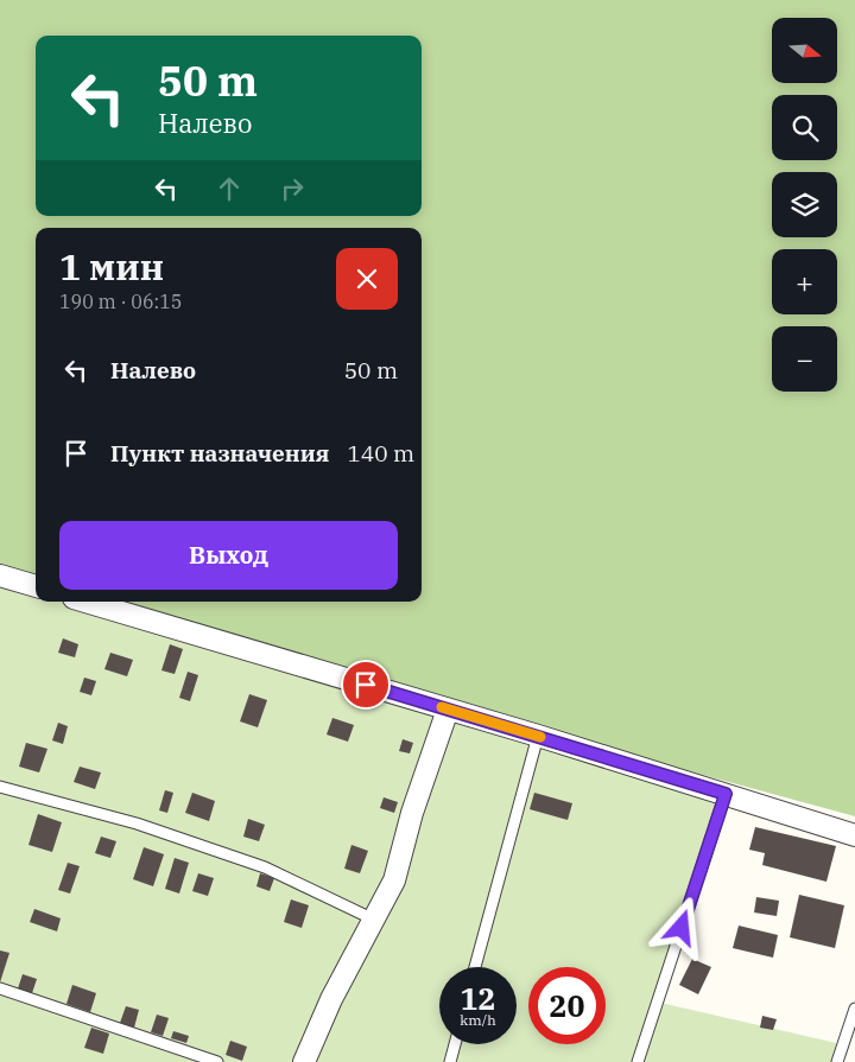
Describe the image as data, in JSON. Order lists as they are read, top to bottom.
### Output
{
  "north": "right",
  "page": {
    "map_buttons": ["+", "−"],
    "turn": ["50 m", "Налево"],
    "heading": ["1 мин", "190 m · 06:15"],
    "list": [
      {
        "name": "Налево",
        "value": "50 m"
      },
      {
        "name": "Пункт назначения",
        "value": "140 m"
      }
    ],
    "buttons": "Выход",
    "speed": "12 km/h",
    "limit": "20"
  }
}
